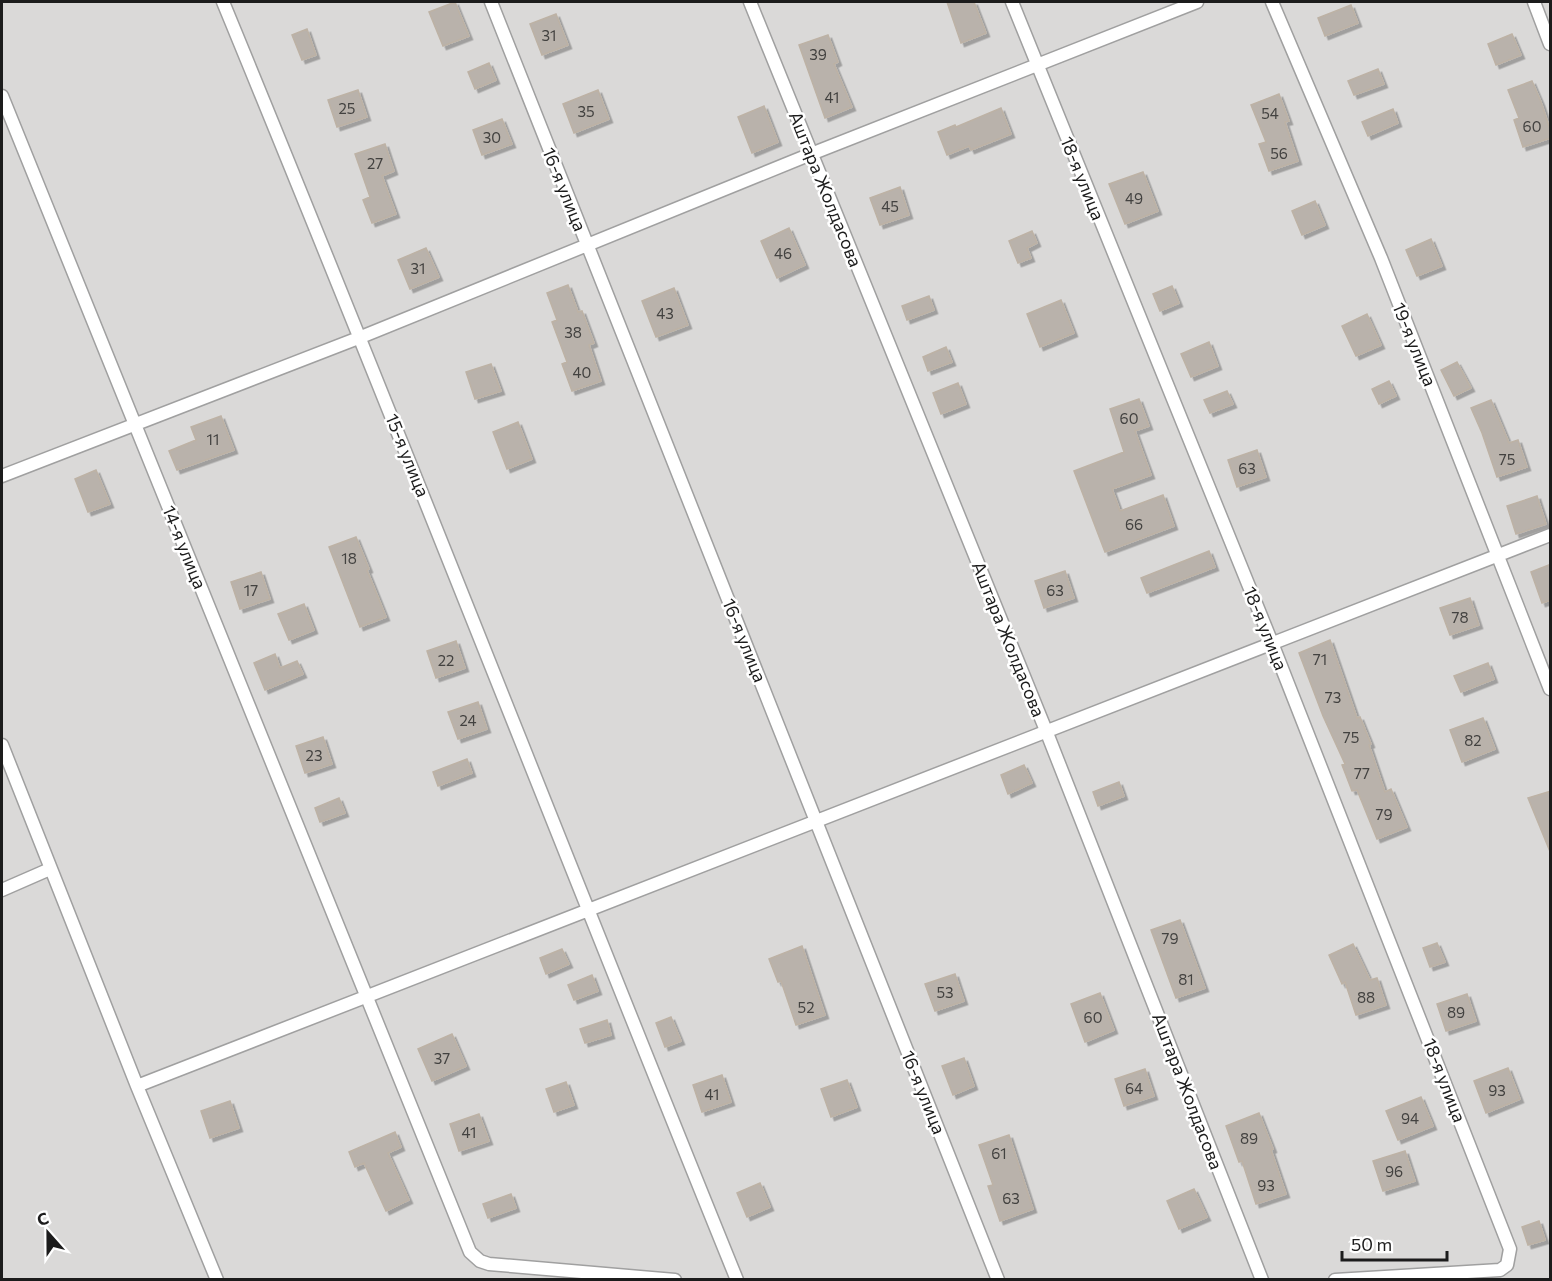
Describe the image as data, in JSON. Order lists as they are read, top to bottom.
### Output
{
  "streets": {
    "street": [
      "18-я улица",
      "16-я улица",
      "Аштара Жолдасова",
      "19-я улица",
      "15-я улица",
      "14-я улица"
    ]
  },
  "house_numbers": [
    "31",
    "39",
    "41",
    "25",
    "35",
    "54",
    "60",
    "30",
    "56",
    "27",
    "49",
    "45",
    "46",
    "31",
    "43",
    "38",
    "40",
    "60",
    "11",
    "75",
    "63",
    "66",
    "18",
    "17",
    "63",
    "78",
    "71",
    "22",
    "73",
    "24",
    "75",
    "82",
    "23",
    "77",
    "79",
    "79",
    "81",
    "53",
    "88",
    "52",
    "89",
    "60",
    "37",
    "64",
    "93",
    "41",
    "94",
    "41",
    "89",
    "61",
    "96",
    "93",
    "63"
  ],
  "scale_bar": "50 m",
  "north": "top"
}
